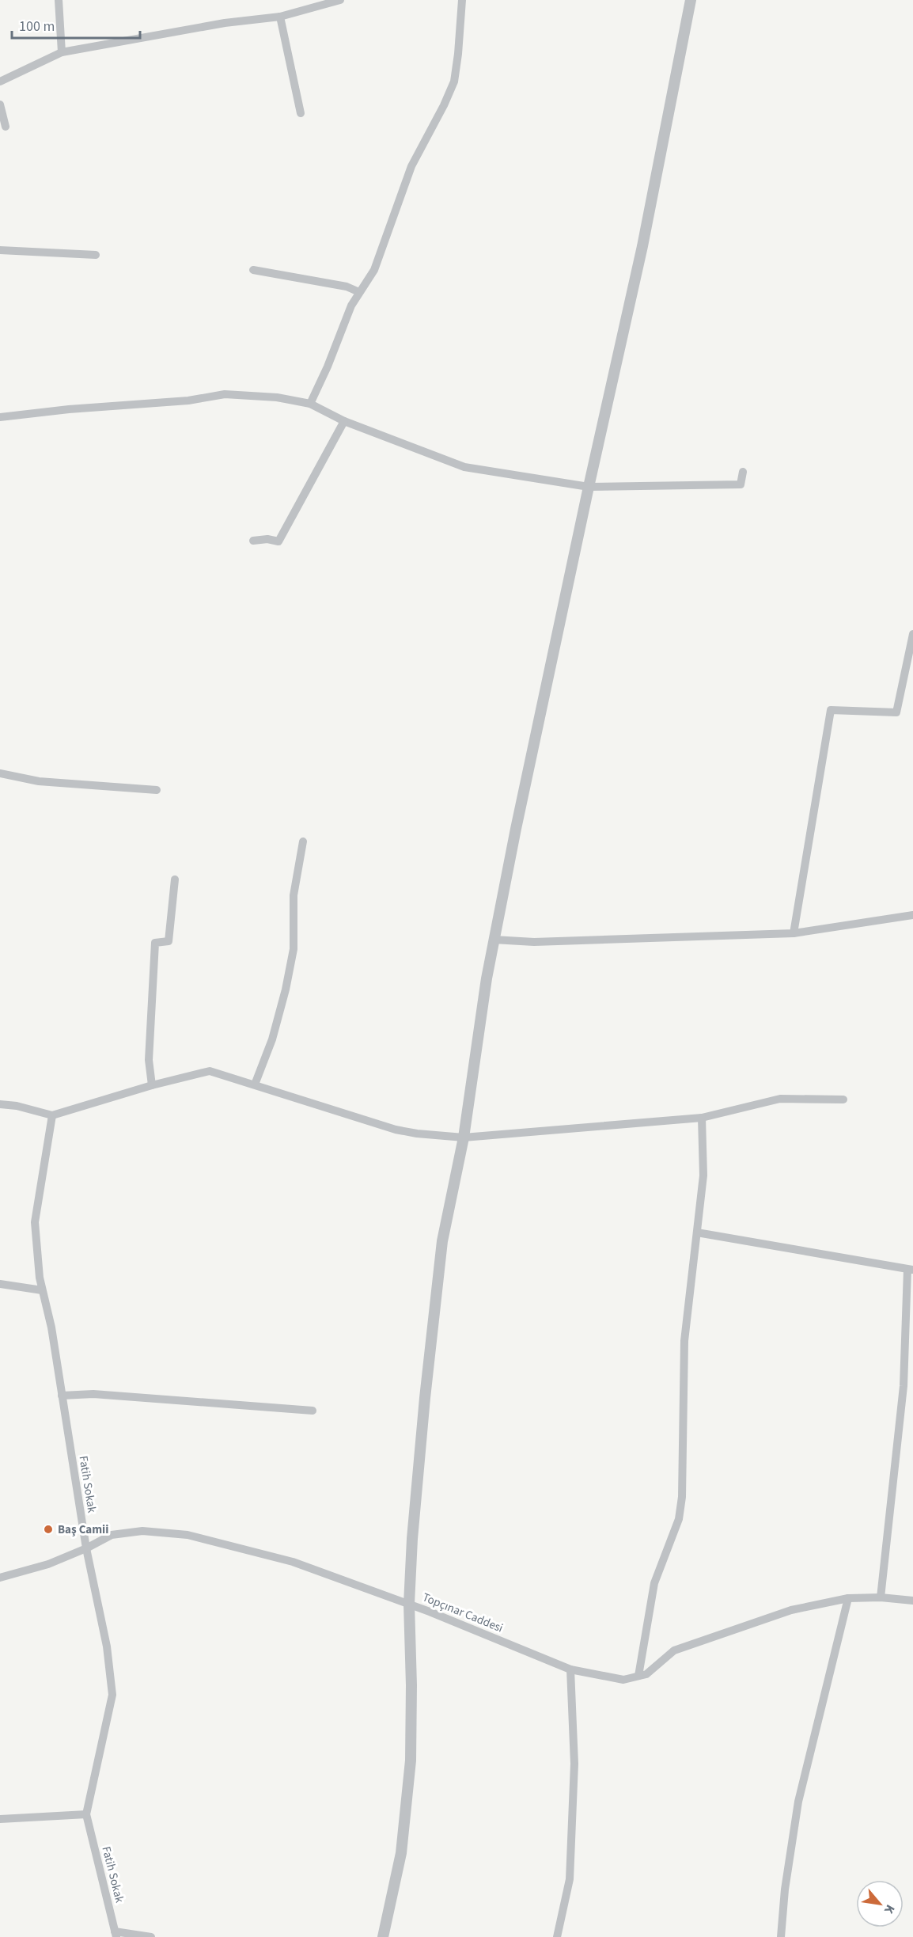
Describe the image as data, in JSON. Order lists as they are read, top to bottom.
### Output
{
  "streets": {
    "street": ["Fatih Sokak", "Topçınar Caddesi"]
  },
  "crossings": [
    ["Fatih Sokak", "Topçınar Caddesi"]
  ],
  "places": ["Baş Camii"],
  "scale_bar": "100 m",
  "north": "bottom right"
}
